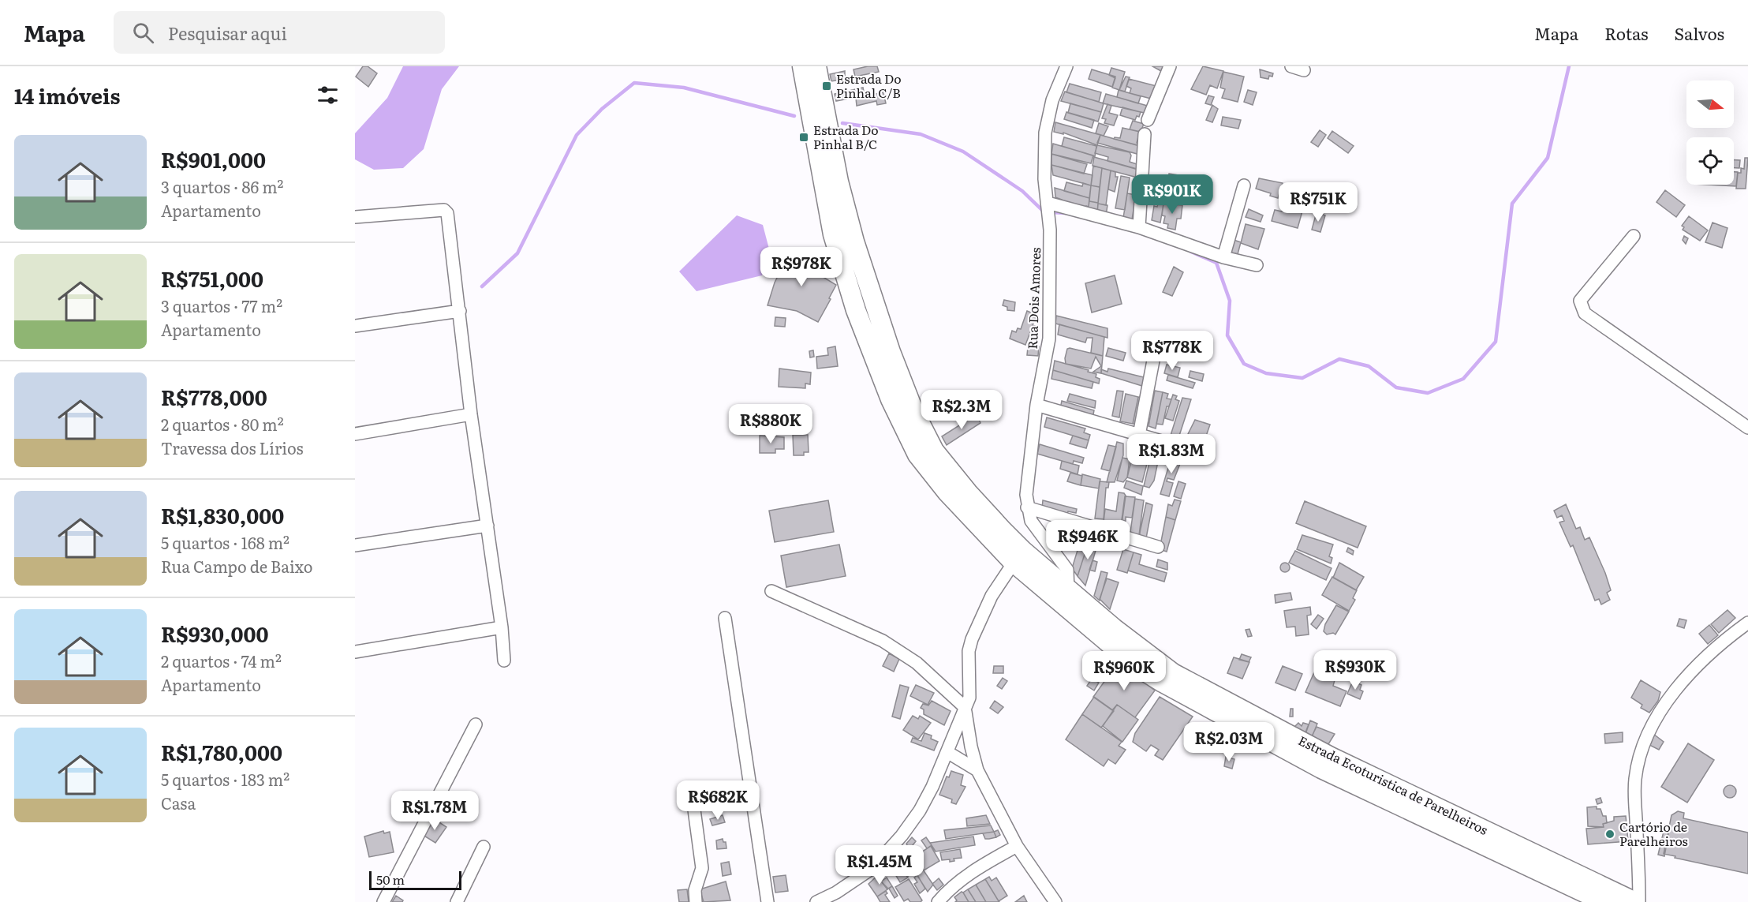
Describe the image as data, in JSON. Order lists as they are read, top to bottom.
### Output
{
  "streets": {
    "main road": ["Estrada Ecoturistica de Parelheiros"],
    "street": ["Rua Dois Amores"]
  },
  "crossings": [
    ["Rua Dois Amores", "Estrada Ecoturistica de Parelheiros"]
  ],
  "places": {
    "transit": ["Estrada Do Pinhal C/B", "Estrada Do Pinhal B/C"],
    "other": ["Cartório de Parelheiros"]
  },
  "scale_bar": "50 m",
  "north": "right",
  "page": {
    "header": "Mapa",
    "search": "Pesquisar aqui",
    "nav": ["Mapa", "Rotas", "Salvos"],
    "heading": "14 imóveis",
    "list": [
      {
        "name": "R$901,000",
        "note": "3 quartos · 86 m² · Apartamento"
      },
      {
        "name": "R$751,000",
        "note": "3 quartos · 77 m² · Apartamento"
      },
      {
        "name": "R$778,000",
        "note": "2 quartos · 80 m² · Travessa dos Lírios"
      },
      {
        "name": "R$1,830,000",
        "note": "5 quartos · 168 m² · Rua Campo de Baixo"
      },
      {
        "name": "R$930,000",
        "note": "2 quartos · 74 m² · Apartamento"
      },
      {
        "name": "R$1,780,000",
        "note": "5 quartos · 183 m² · Casa"
      }
    ],
    "price": [
      "R$901K",
      "R$751K",
      "R$978K",
      "R$778K",
      "R$2.3M",
      "R$880K",
      "R$1.83M",
      "R$946K",
      "R$930K",
      "R$960K",
      "R$2.03M",
      "R$682K",
      "R$1.78M",
      "R$1.45M"
    ],
    "scale": "50 m"
  }
}
